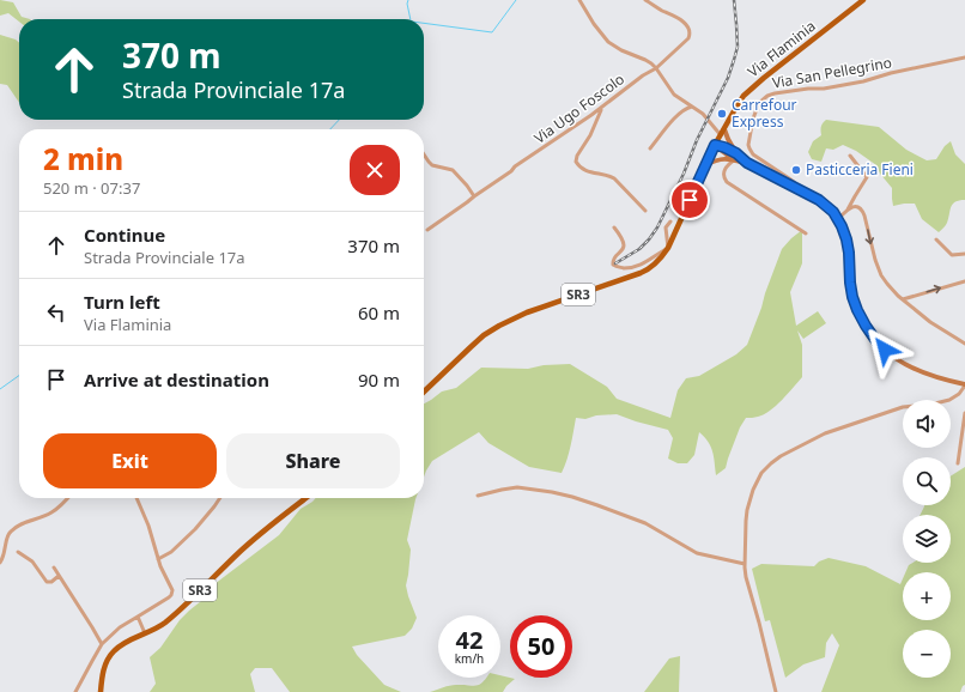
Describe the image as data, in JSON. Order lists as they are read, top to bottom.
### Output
{
  "streets": {
    "main road": ["Via Flaminia", "SR3"],
    "street": ["Via San Pellegrino", "Via Ugo Foscolo"]
  },
  "places": ["Carrefour Express", "Pasticceria Fieni"],
  "page": {
    "turn": ["370 m", "Strada Provinciale 17a"],
    "heading": ["2 min", "520 m · 07:37"],
    "list": [
      {
        "name": "Continue",
        "note": "Strada Provinciale 17a",
        "value": "370 m"
      },
      {
        "name": "Turn left",
        "note": "Via Flaminia",
        "value": "60 m"
      },
      {
        "name": "Arrive at destination",
        "value": "90 m"
      }
    ],
    "map_buttons": ["+", "−"],
    "buttons": ["Exit", "Share"],
    "speed": "42 km/h",
    "limit": "50"
  }
}
